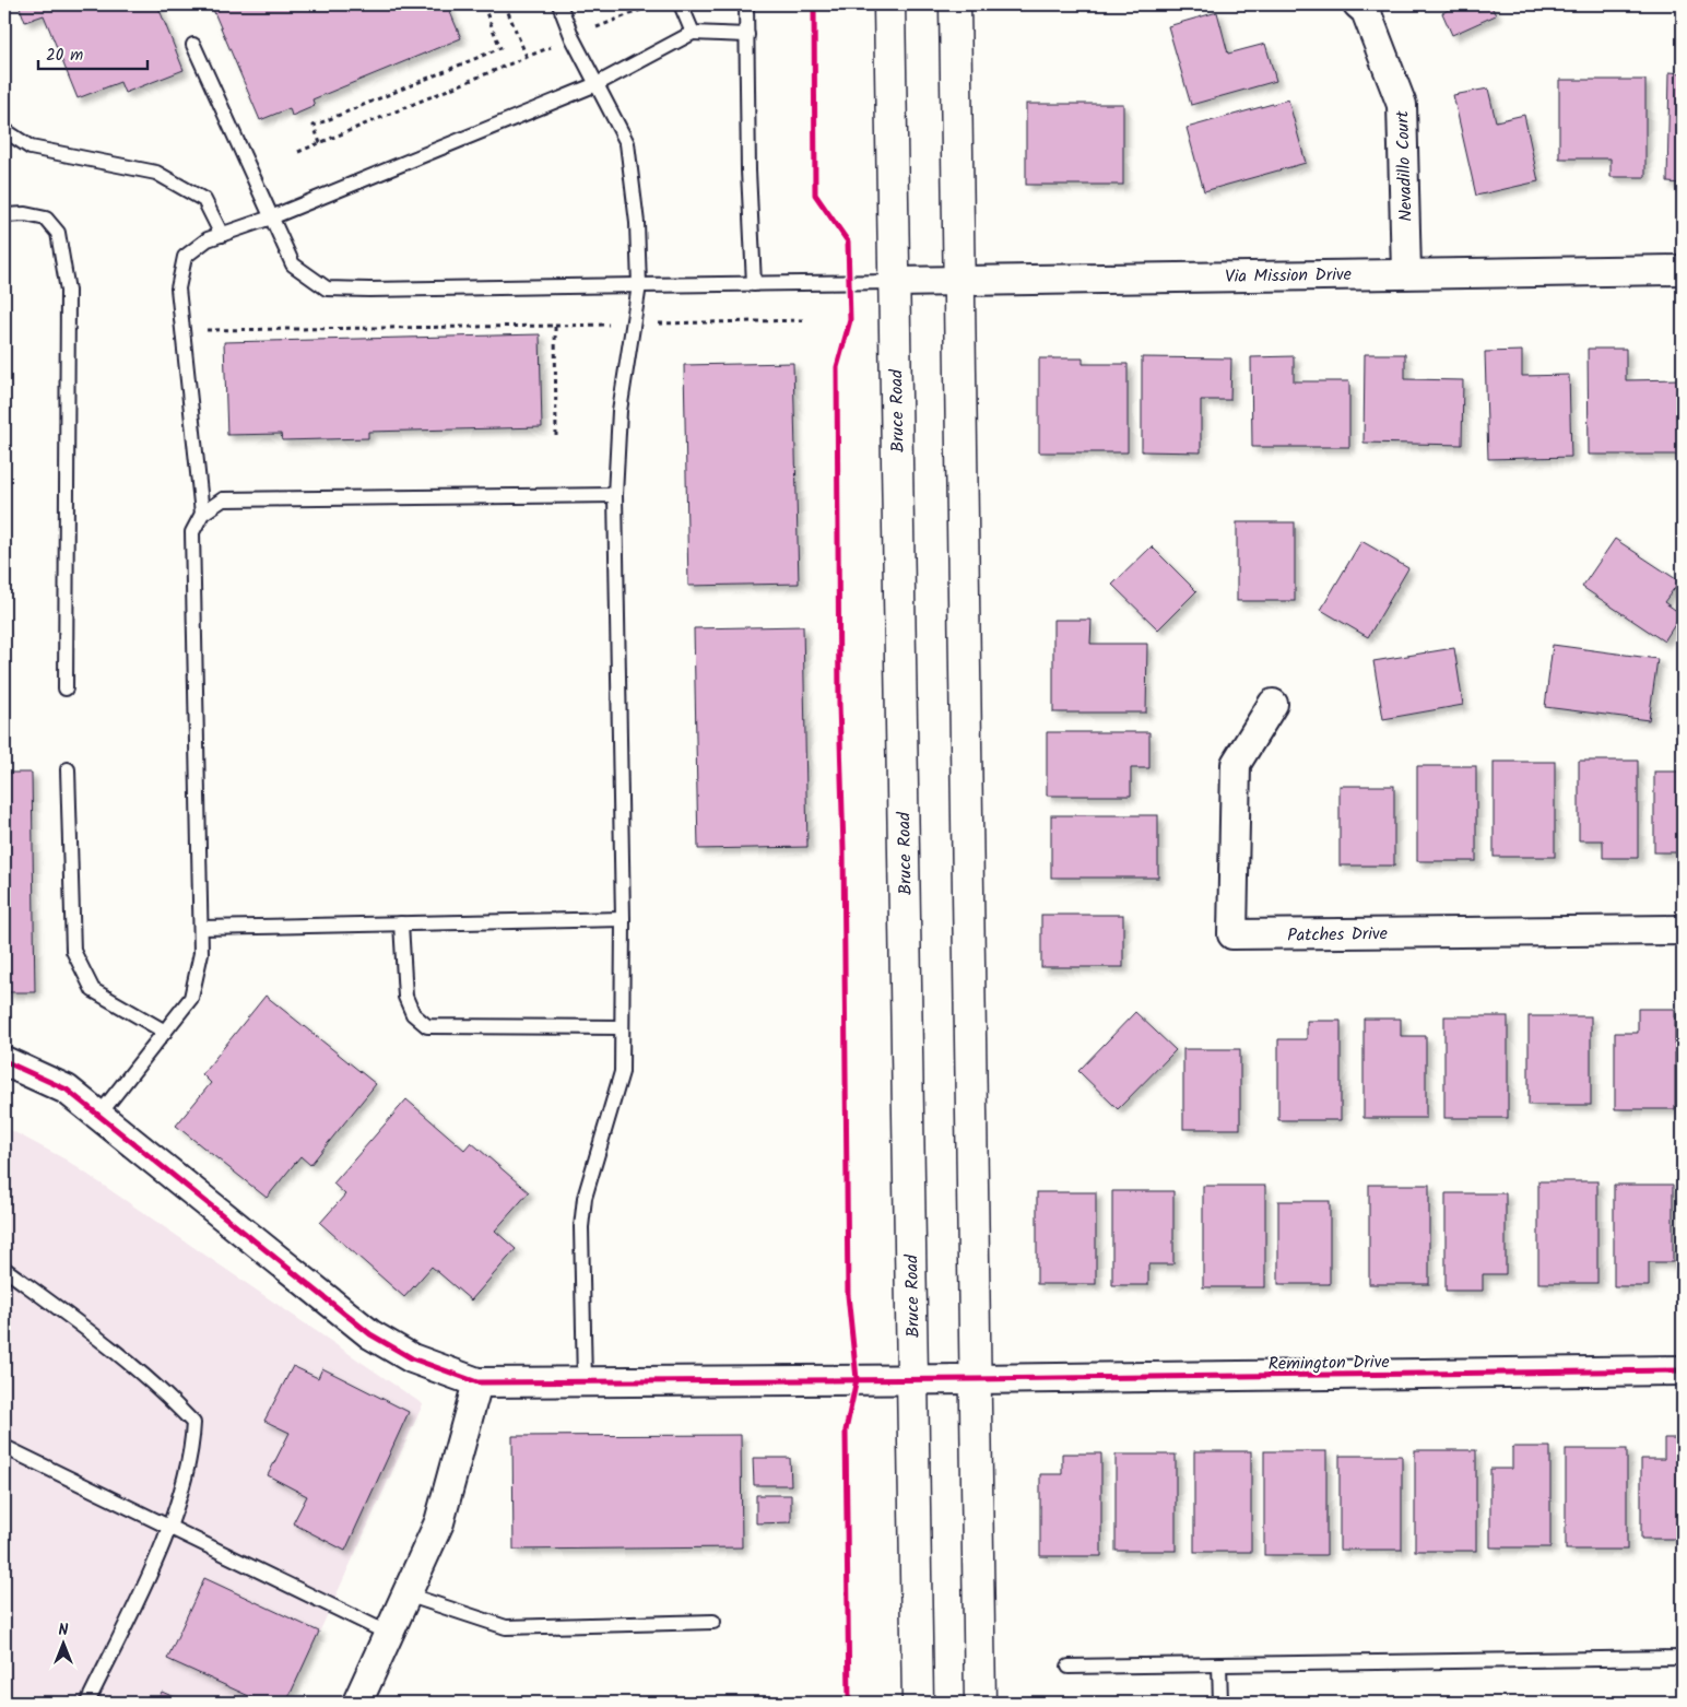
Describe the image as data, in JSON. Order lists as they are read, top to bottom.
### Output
{
  "streets": {
    "street": [
      "Nevadillo Court",
      "Via Mission Drive",
      "Bruce Road",
      "Patches Drive",
      "Remington Drive"
    ]
  },
  "crossings": [
    ["Nevadillo Court", "Via Mission Drive"],
    ["Via Mission Drive", "Bruce Road"],
    ["Bruce Road", "Remington Drive"]
  ],
  "scale_bar": "20 m",
  "north": "top"
}
